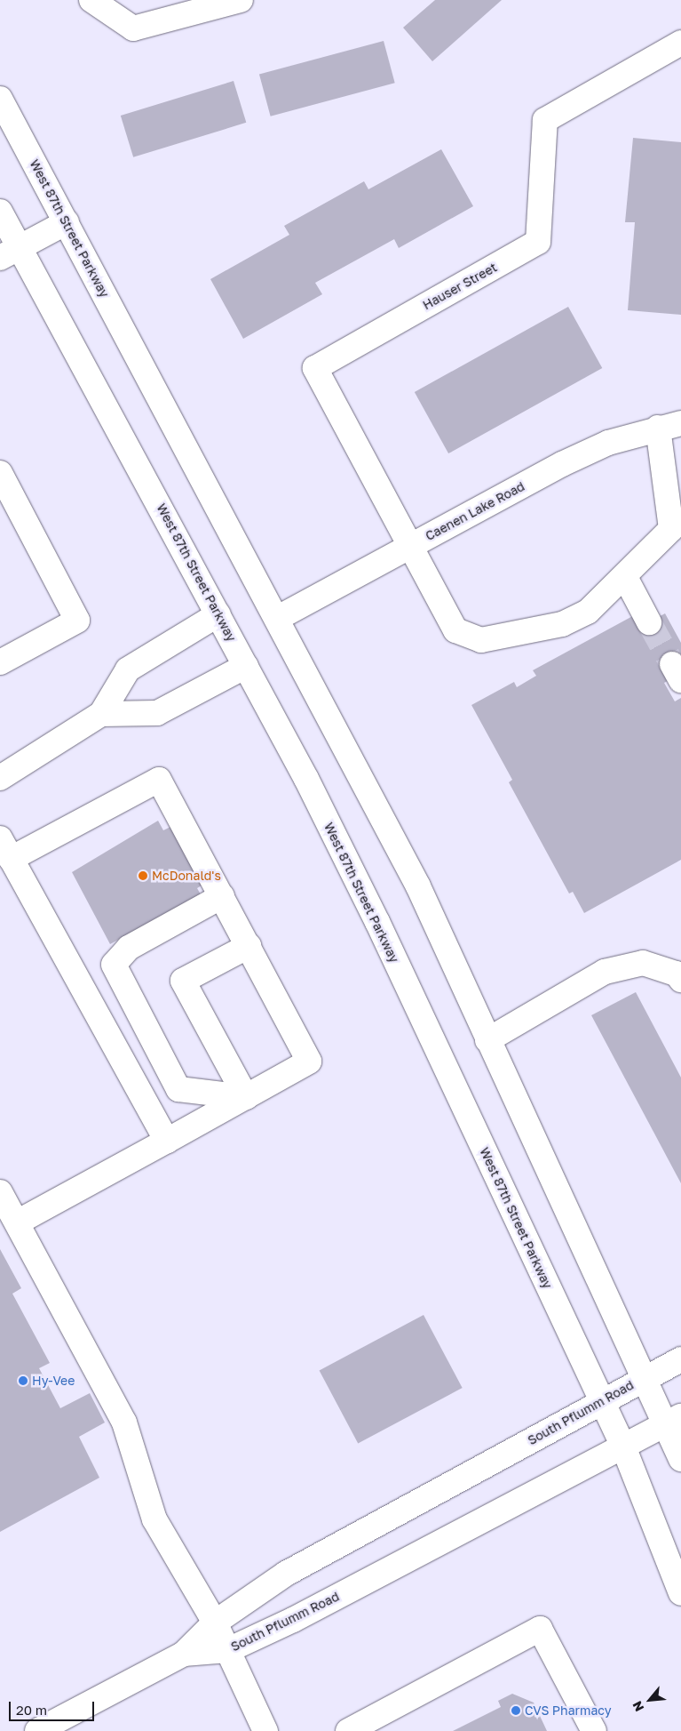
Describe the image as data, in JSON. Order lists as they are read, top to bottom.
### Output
{
  "streets": {
    "main road": [
      "West 87th Street Parkway",
      "Hauser Street",
      "Caenen Lake Road",
      "South Pflumm Road"
    ]
  },
  "crossings": [
    ["West 87th Street Parkway", "Caenen Lake Road"],
    ["West 87th Street Parkway", "South Pflumm Road"],
    ["Hauser Street", "Caenen Lake Road"]
  ],
  "places": ["McDonald's", "Hy-Vee", "CVS Pharmacy"],
  "scale_bar": "20 m",
  "north": "bottom left"
}
